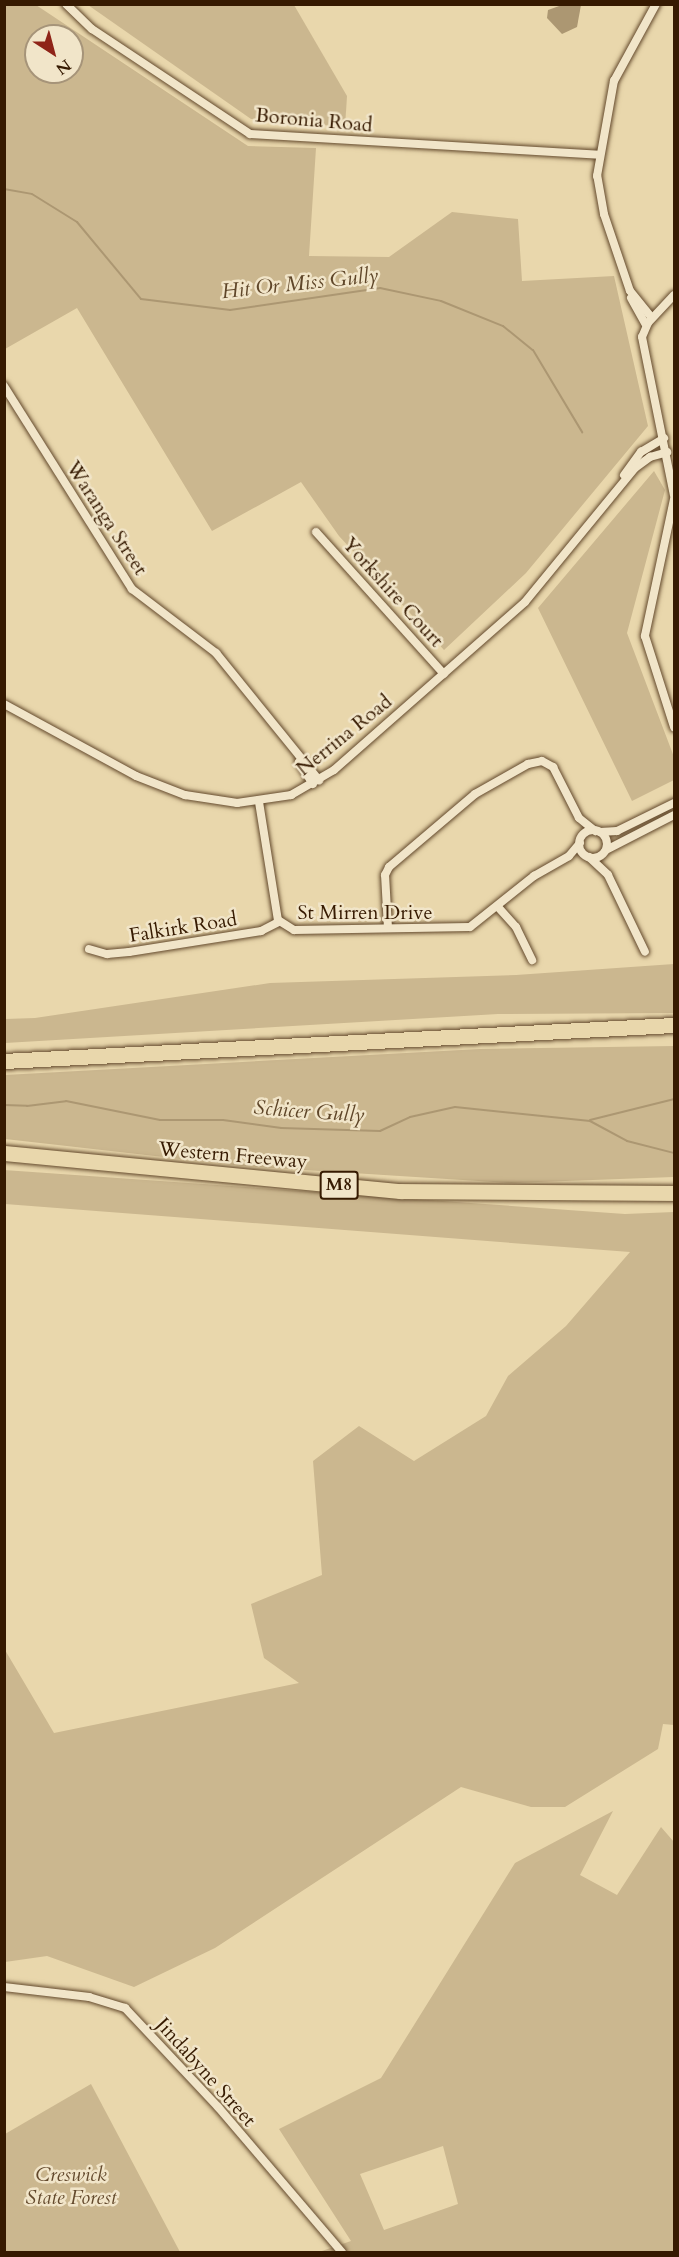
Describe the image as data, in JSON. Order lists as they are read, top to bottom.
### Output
{
  "streets": {
    "highway": ["Western Freeway", "M8"],
    "street": [
      "Boronia Road",
      "Waranga Street",
      "Yorkshire Court",
      "Nerrina Road",
      "St Mirren Drive",
      "Falkirk Road",
      "Jindabyne Street"
    ]
  },
  "crossings": [
    ["Waranga Street", "Nerrina Road"],
    ["Yorkshire Court", "Nerrina Road"],
    ["Nerrina Road", "St Mirren Drive"],
    ["St Mirren Drive", "Falkirk Road"]
  ],
  "water": ["Hit Or Miss Gully", "Schicer Gully"],
  "parks": ["Creswick State Forest"],
  "north": "bottom right"
}
